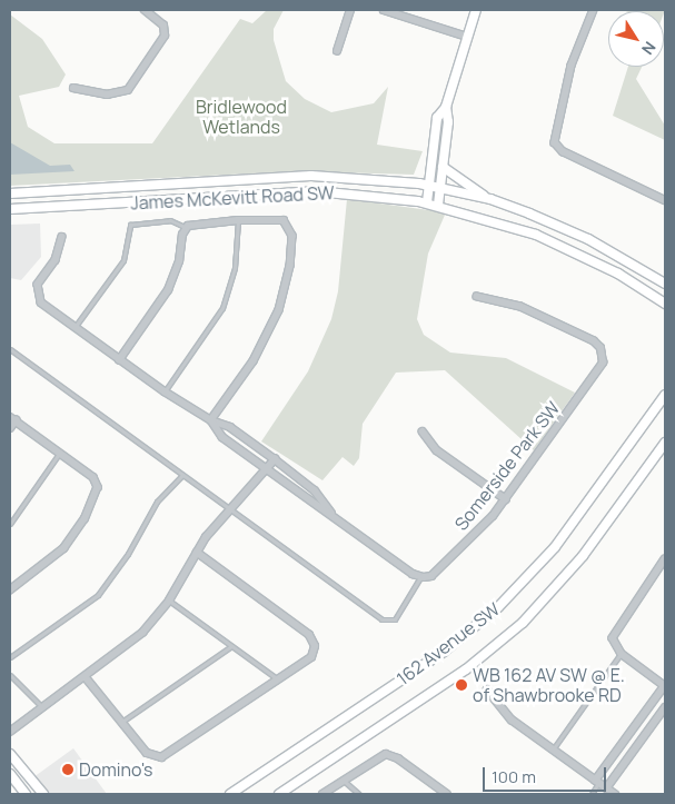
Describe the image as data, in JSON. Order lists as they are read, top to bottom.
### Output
{
  "streets": {
    "main road": ["James McKevitt Road SW", "162 Avenue SW"],
    "street": ["Somerside Park SW"]
  },
  "parks": ["Bridlewood Wetlands"],
  "places": ["WB 162 AV SW @ E. of Shawbrooke RD", "Domino's"],
  "scale_bar": "100 m",
  "north": "bottom right"
}
